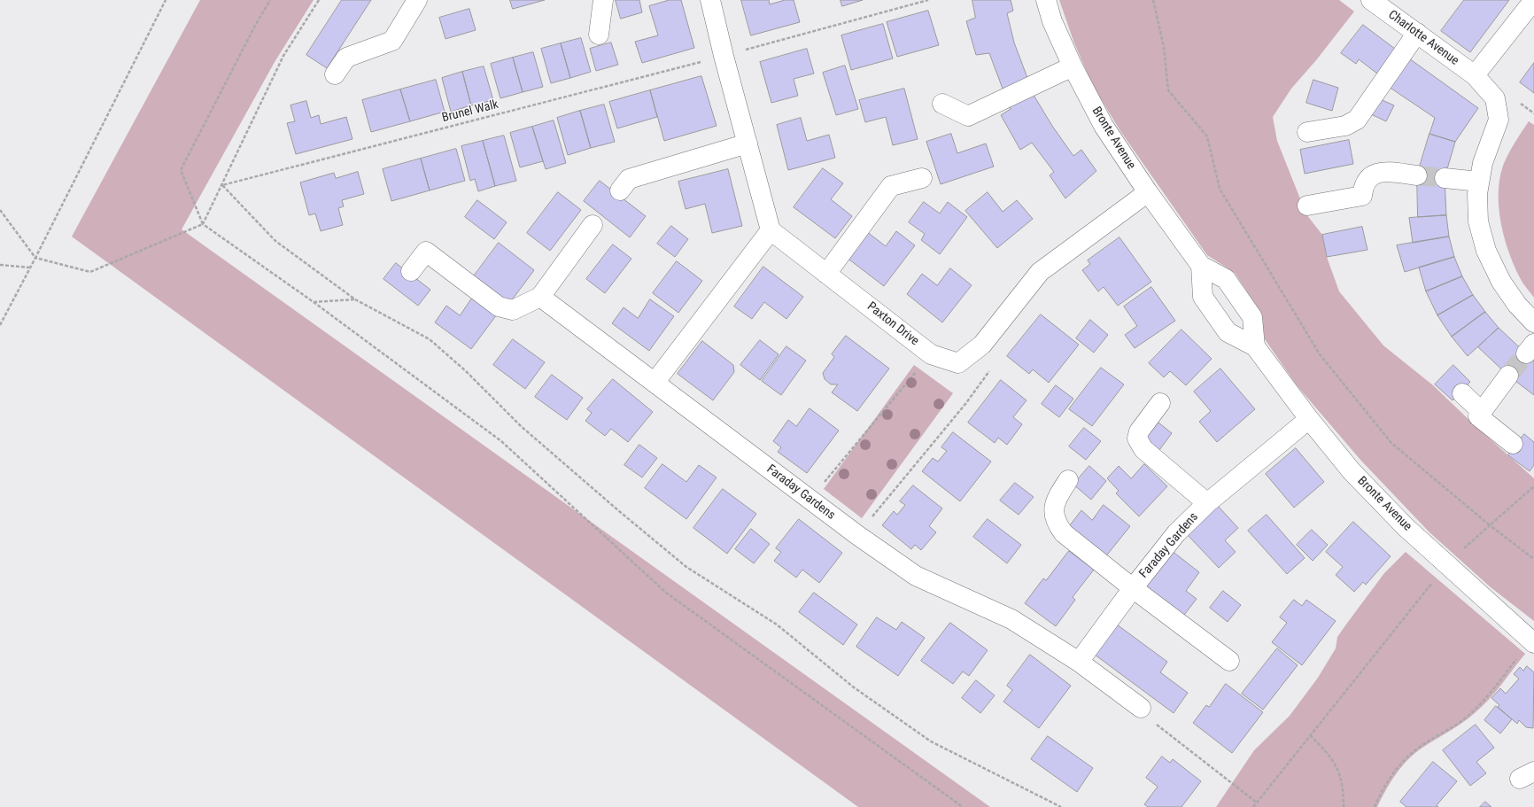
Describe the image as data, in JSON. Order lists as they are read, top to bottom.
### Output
{
  "streets": {
    "street": [
      "Charlotte Avenue",
      "Bronte Avenue",
      "Paxton Drive",
      "Faraday Gardens"
    ],
    "path": ["Brunel Walk"]
  },
  "crossings": [
    ["Bronte Avenue", "Paxton Drive"],
    ["Bronte Avenue", "Faraday Gardens"]
  ]
}
